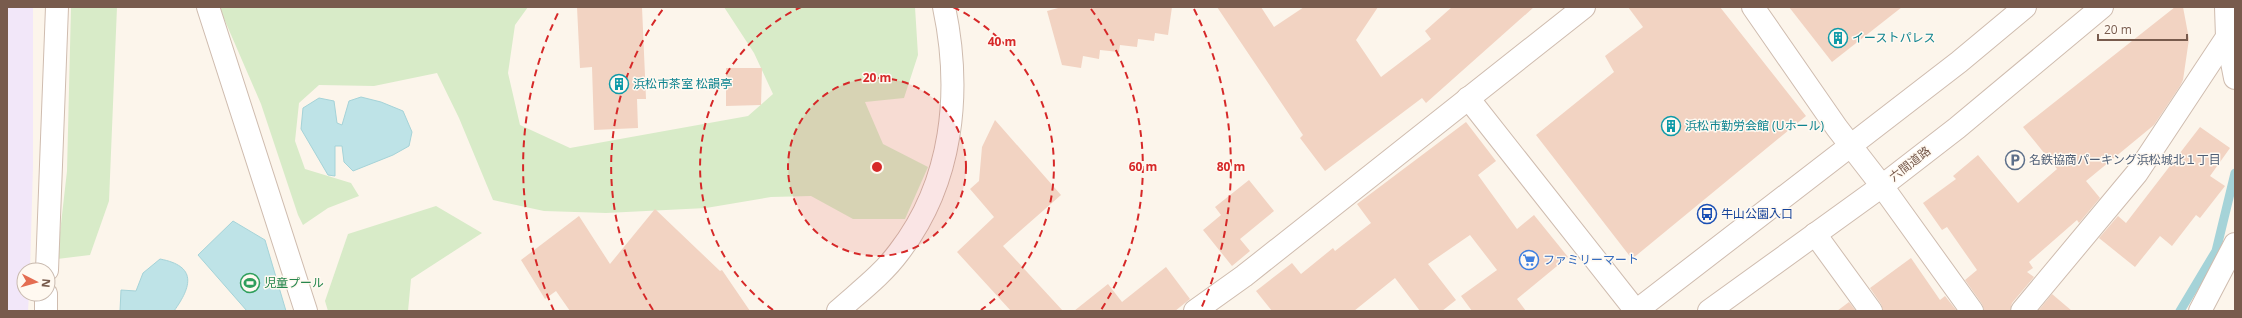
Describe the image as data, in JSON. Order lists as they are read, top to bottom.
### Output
{
  "streets": {
    "street": ["六間道路"]
  },
  "places": {
    "building": ["イーストパレス", "浜松市茶室 松韻亭", "浜松市勤労会館 (Uホール)"],
    "parking": ["名鉄協商パーキング浜松城北１丁目"],
    "bus stop": ["牛山公園入口"],
    "supermarket": ["ファミリーマート"],
    "sports": ["児童プール"]
  },
  "scale_bar": "20 m",
  "north": "right",
  "rings": [
    "40 m",
    "20 m",
    "60 m",
    "80 m"
  ]
}
